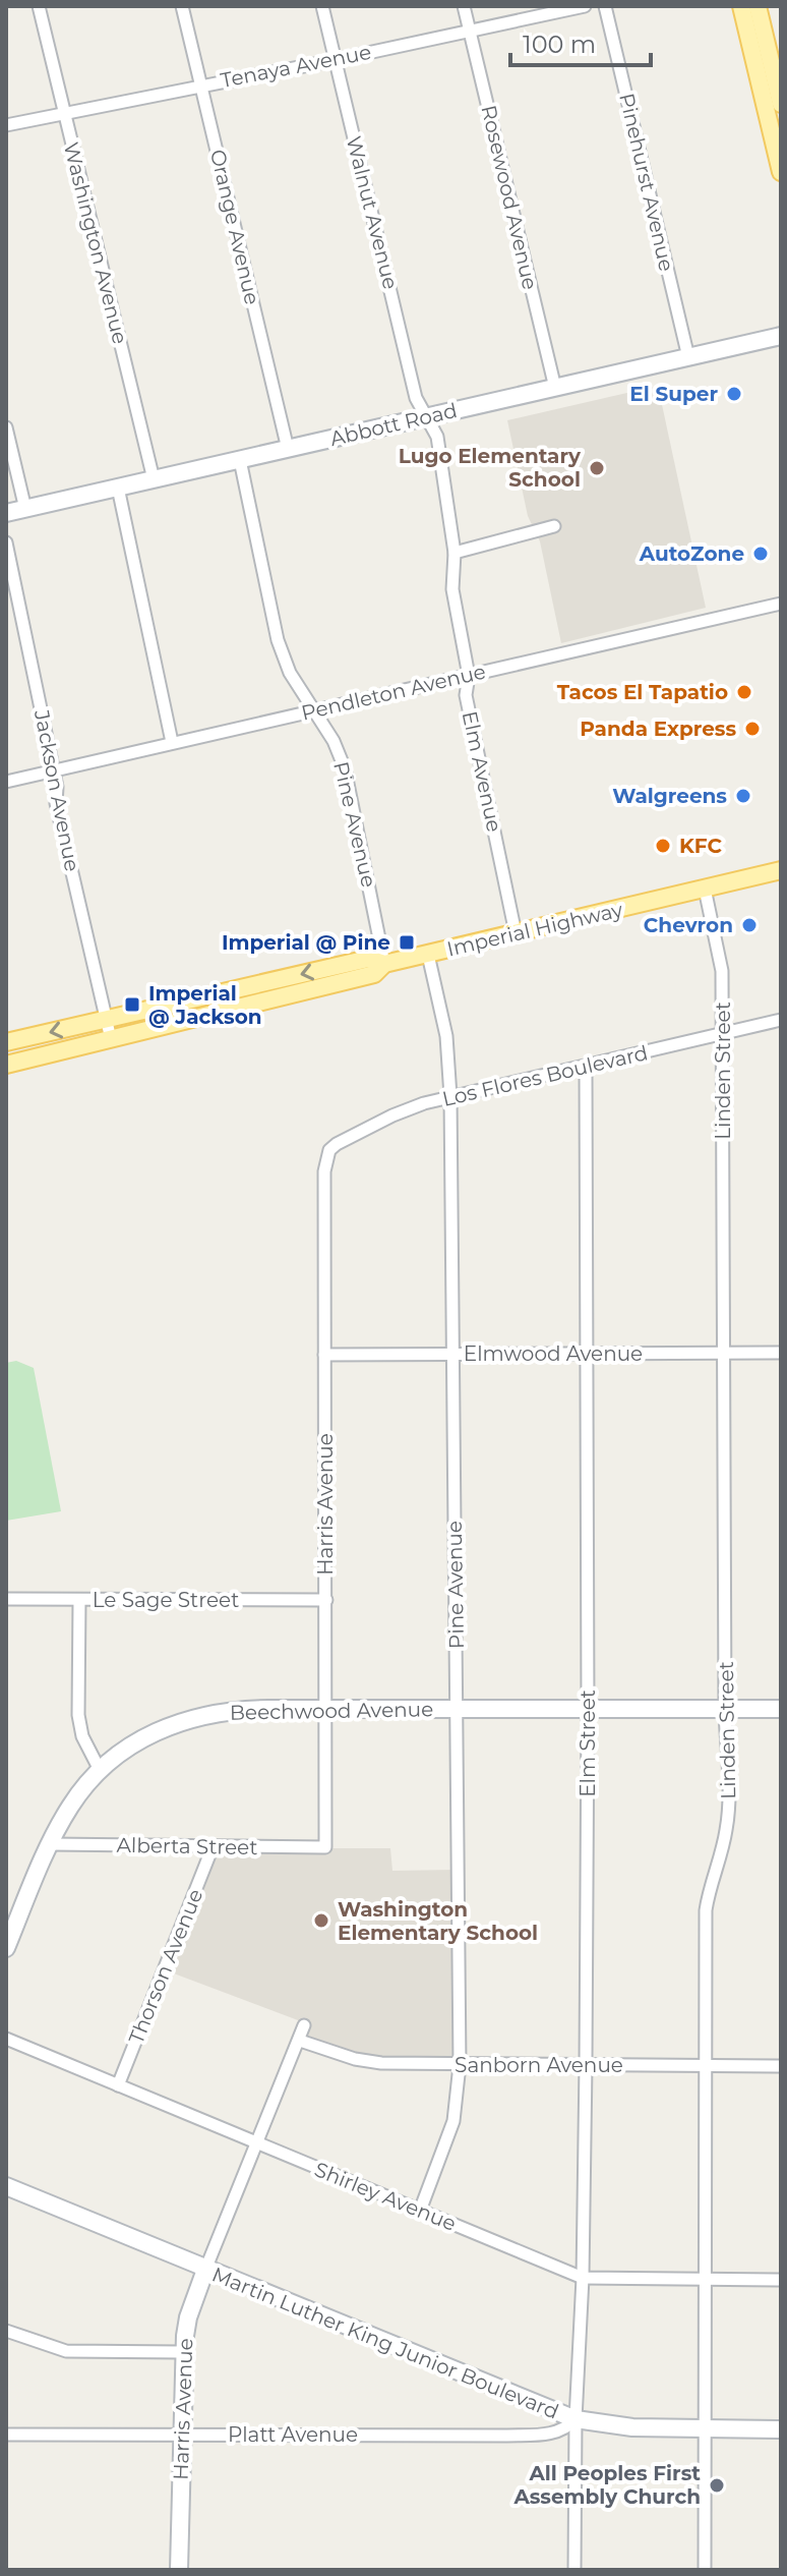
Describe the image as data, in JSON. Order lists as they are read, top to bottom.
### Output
{
  "streets": {
    "main road": ["Imperial Highway"],
    "street": [
      "Tenaya Avenue",
      "Pinehurst Avenue",
      "Rosewood Avenue",
      "Walnut Avenue",
      "Orange Avenue",
      "Washington Avenue",
      "Abbott Road",
      "Pendleton Avenue",
      "Elm Avenue",
      "Jackson Avenue",
      "Pine Avenue",
      "Linden Street",
      "Los Flores Boulevard",
      "Elmwood Avenue",
      "Harris Avenue",
      "Le Sage Street",
      "Beechwood Avenue",
      "Elm Street",
      "Alberta Street",
      "Thorson Avenue",
      "Sanborn Avenue",
      "Shirley Avenue",
      "Martin Luther King Junior Boulevard",
      "Platt Avenue"
    ]
  },
  "crossings": [
    ["Tenaya Avenue", "Rosewood Avenue"],
    ["Tenaya Avenue", "Walnut Avenue"],
    ["Tenaya Avenue", "Orange Avenue"],
    ["Tenaya Avenue", "Washington Avenue"],
    ["Pinehurst Avenue", "Abbott Road"],
    ["Rosewood Avenue", "Abbott Road"],
    ["Walnut Avenue", "Abbott Road"],
    ["Walnut Avenue", "Elm Avenue"],
    ["Orange Avenue", "Abbott Road"],
    ["Washington Avenue", "Abbott Road"],
    ["Abbott Road", "Elm Avenue"],
    ["Abbott Road", "Pine Avenue"],
    ["Pendleton Avenue", "Elm Avenue"],
    ["Pendleton Avenue", "Jackson Avenue"],
    ["Pendleton Avenue", "Pine Avenue"],
    ["Elm Avenue", "Imperial Highway"],
    ["Jackson Avenue", "Imperial Highway"],
    ["Pine Avenue", "Imperial Highway"],
    ["Pine Avenue", "Los Flores Boulevard"],
    ["Pine Avenue", "Elmwood Avenue"],
    ["Pine Avenue", "Beechwood Avenue"],
    ["Pine Avenue", "Sanborn Avenue"],
    ["Pine Avenue", "Shirley Avenue"],
    ["Imperial Highway", "Linden Street"],
    ["Linden Street", "Los Flores Boulevard"],
    ["Linden Street", "Elmwood Avenue"],
    ["Linden Street", "Beechwood Avenue"],
    ["Linden Street", "Sanborn Avenue"],
    ["Linden Street", "Shirley Avenue"],
    ["Linden Street", "Martin Luther King Junior Boulevard"],
    ["Los Flores Boulevard", "Harris Avenue"],
    ["Los Flores Boulevard", "Elm Street"],
    ["Elmwood Avenue", "Harris Avenue"],
    ["Elmwood Avenue", "Elm Street"],
    ["Harris Avenue", "Le Sage Street"],
    ["Harris Avenue", "Beechwood Avenue"],
    ["Harris Avenue", "Alberta Street"],
    ["Harris Avenue", "Sanborn Avenue"],
    ["Harris Avenue", "Shirley Avenue"],
    ["Harris Avenue", "Martin Luther King Junior Boulevard"],
    ["Harris Avenue", "Platt Avenue"],
    ["Beechwood Avenue", "Elm Street"],
    ["Beechwood Avenue", "Alberta Street"],
    ["Elm Street", "Sanborn Avenue"],
    ["Elm Street", "Shirley Avenue"],
    ["Elm Street", "Martin Luther King Junior Boulevard"],
    ["Elm Street", "Platt Avenue"],
    ["Alberta Street", "Thorson Avenue"],
    ["Thorson Avenue", "Shirley Avenue"],
    ["Martin Luther King Junior Boulevard", "Platt Avenue"]
  ],
  "places": {
    "other": [
      "El Super",
      "Lugo Elementary School",
      "AutoZone",
      "Tacos El Tapatio",
      "Panda Express",
      "Walgreens",
      "KFC",
      "Chevron",
      "Washington Elementary School",
      "All Peoples First Assembly Church"
    ],
    "transit": ["Imperial @ Pine", "Imperial @ Jackson"]
  },
  "scale_bar": "100 m"
}
